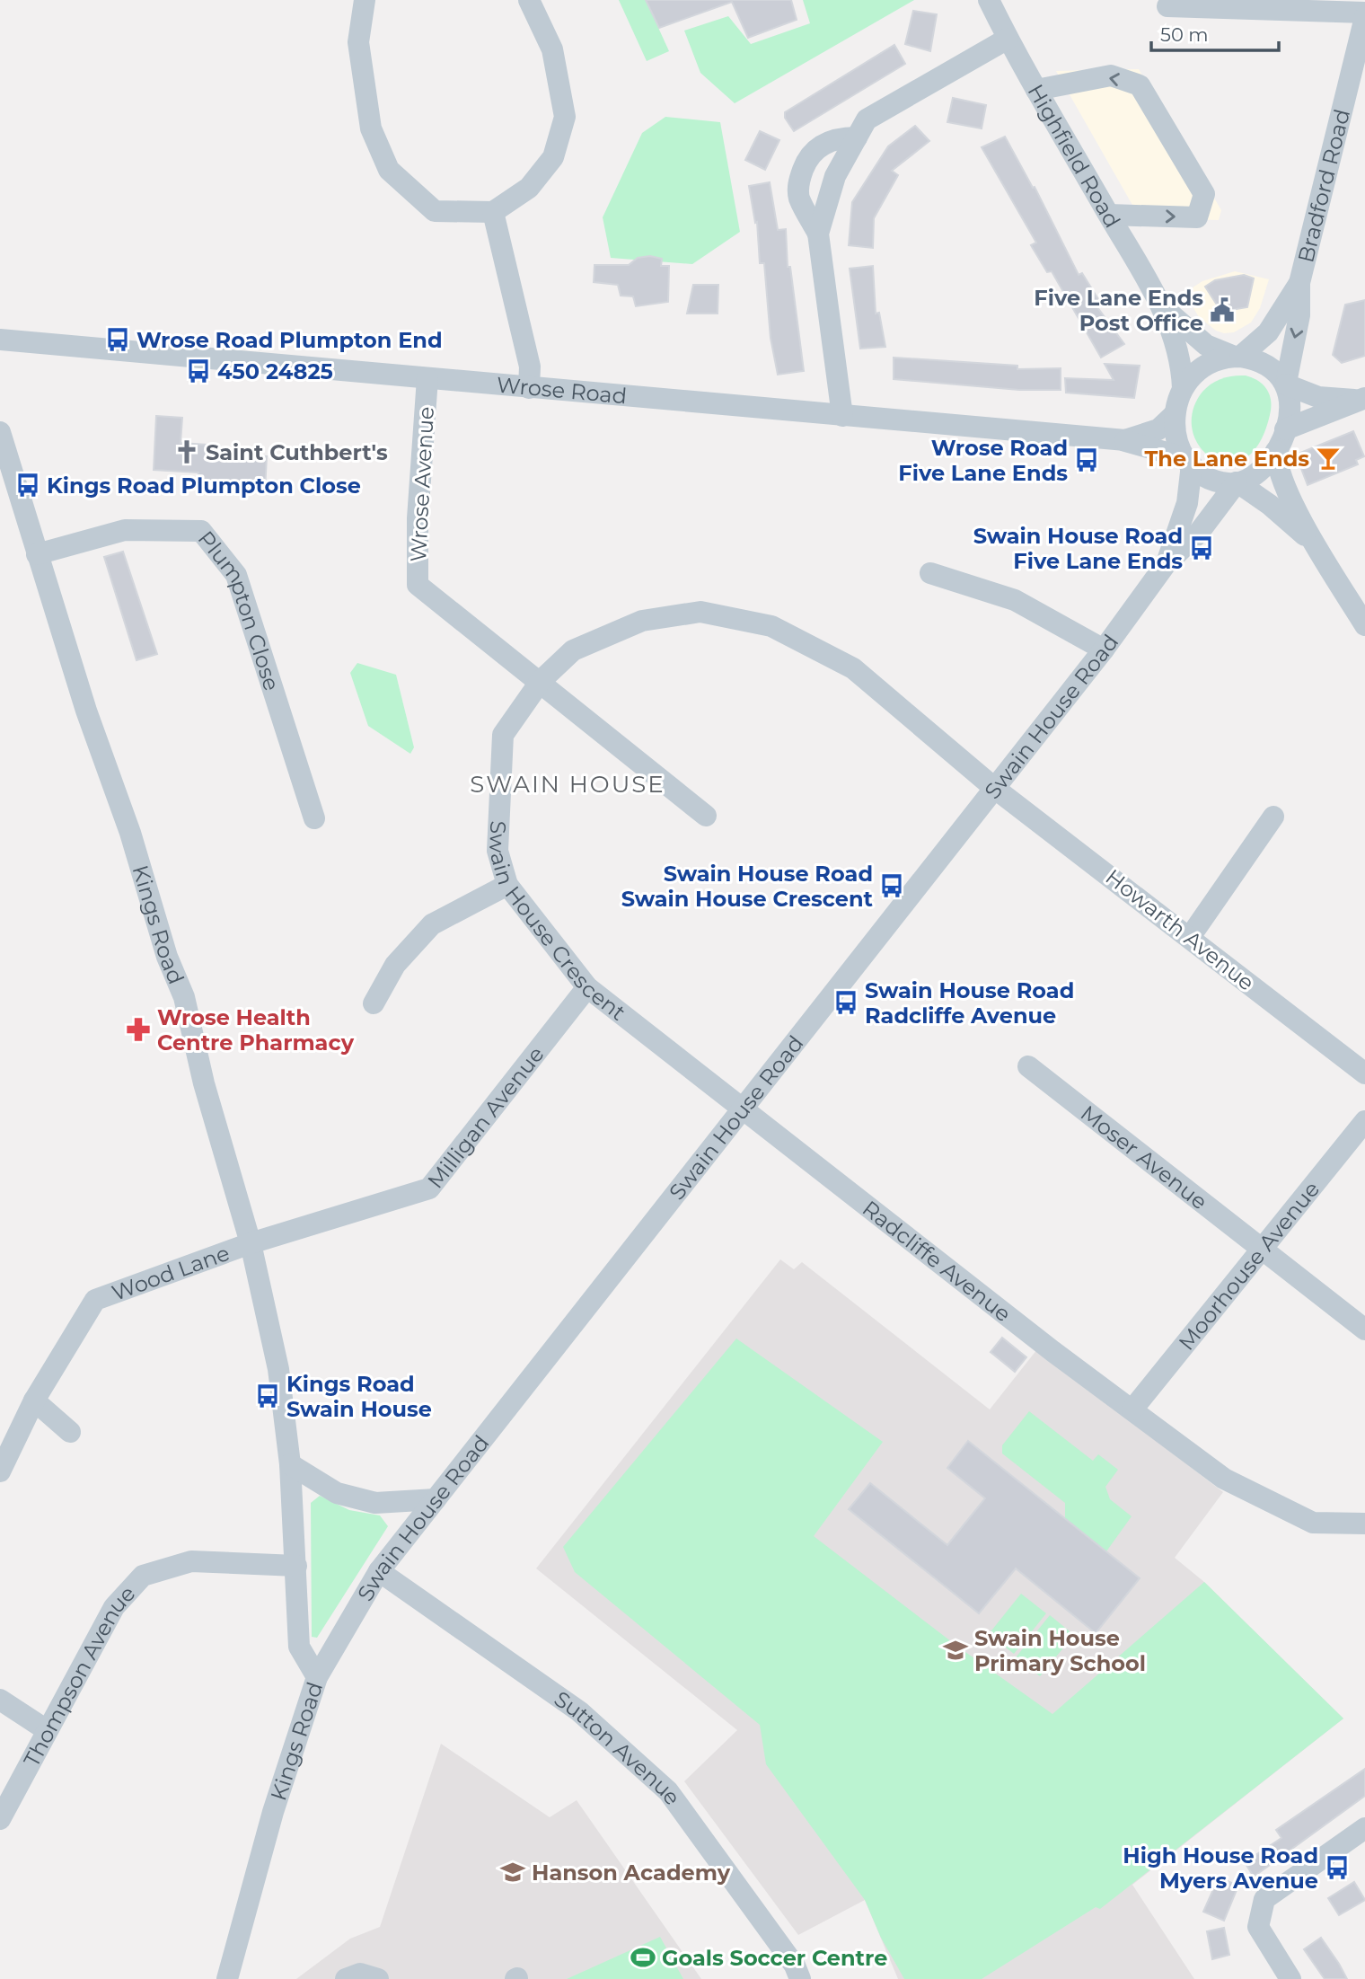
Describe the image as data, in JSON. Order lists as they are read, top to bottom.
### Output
{
  "streets": {
    "street": [
      "Highfield Road",
      "Bradford Road",
      "Wrose Road",
      "Wrose Avenue",
      "Plumpton Close",
      "Swain House Road",
      "Swain House Crescent",
      "Kings Road",
      "Howarth Avenue",
      "Milligan Avenue",
      "Moser Avenue",
      "Radcliffe Avenue",
      "Moorhouse Avenue",
      "Wood Lane",
      "Thompson Avenue",
      "Sutton Avenue"
    ]
  },
  "crossings": [
    ["Highfield Road", "Bradford Road"],
    ["Highfield Road", "Wrose Road"],
    ["Highfield Road", "Swain House Road"],
    ["Bradford Road", "Wrose Road"],
    ["Bradford Road", "Swain House Road"],
    ["Wrose Road", "Wrose Avenue"],
    ["Wrose Road", "Swain House Road"],
    ["Wrose Avenue", "Swain House Crescent"],
    ["Plumpton Close", "Kings Road"],
    ["Swain House Road", "Swain House Crescent"],
    ["Swain House Road", "Kings Road"],
    ["Swain House Road", "Howarth Avenue"],
    ["Swain House Road", "Radcliffe Avenue"],
    ["Swain House Road", "Sutton Avenue"],
    ["Swain House Crescent", "Howarth Avenue"],
    ["Swain House Crescent", "Milligan Avenue"],
    ["Swain House Crescent", "Radcliffe Avenue"],
    ["Kings Road", "Milligan Avenue"],
    ["Kings Road", "Wood Lane"],
    ["Kings Road", "Thompson Avenue"],
    ["Milligan Avenue", "Wood Lane"],
    ["Moser Avenue", "Moorhouse Avenue"],
    ["Radcliffe Avenue", "Moorhouse Avenue"]
  ],
  "districts": ["SWAIN HOUSE"],
  "places": {
    "public building": ["Five Lane Ends Post Office"],
    "bus stop": [
      "Wrose Road Plumpton End",
      "450 24825",
      "Wrose Road Five Lane Ends",
      "Kings Road Plumpton Close",
      "Swain House Road Five Lane Ends",
      "Swain House Road Swain House Crescent",
      "Swain House Road Radcliffe Avenue",
      "Kings Road Swain House",
      "High House Road Myers Avenue"
    ],
    "church": ["Saint Cuthbert's"],
    "bar": ["The Lane Ends"],
    "pharmacy": ["Wrose Health Centre Pharmacy"],
    "school or university": ["Swain House Primary School", "Hanson Academy"],
    "sports": ["Goals Soccer Centre"]
  },
  "scale_bar": "50 m"
}
